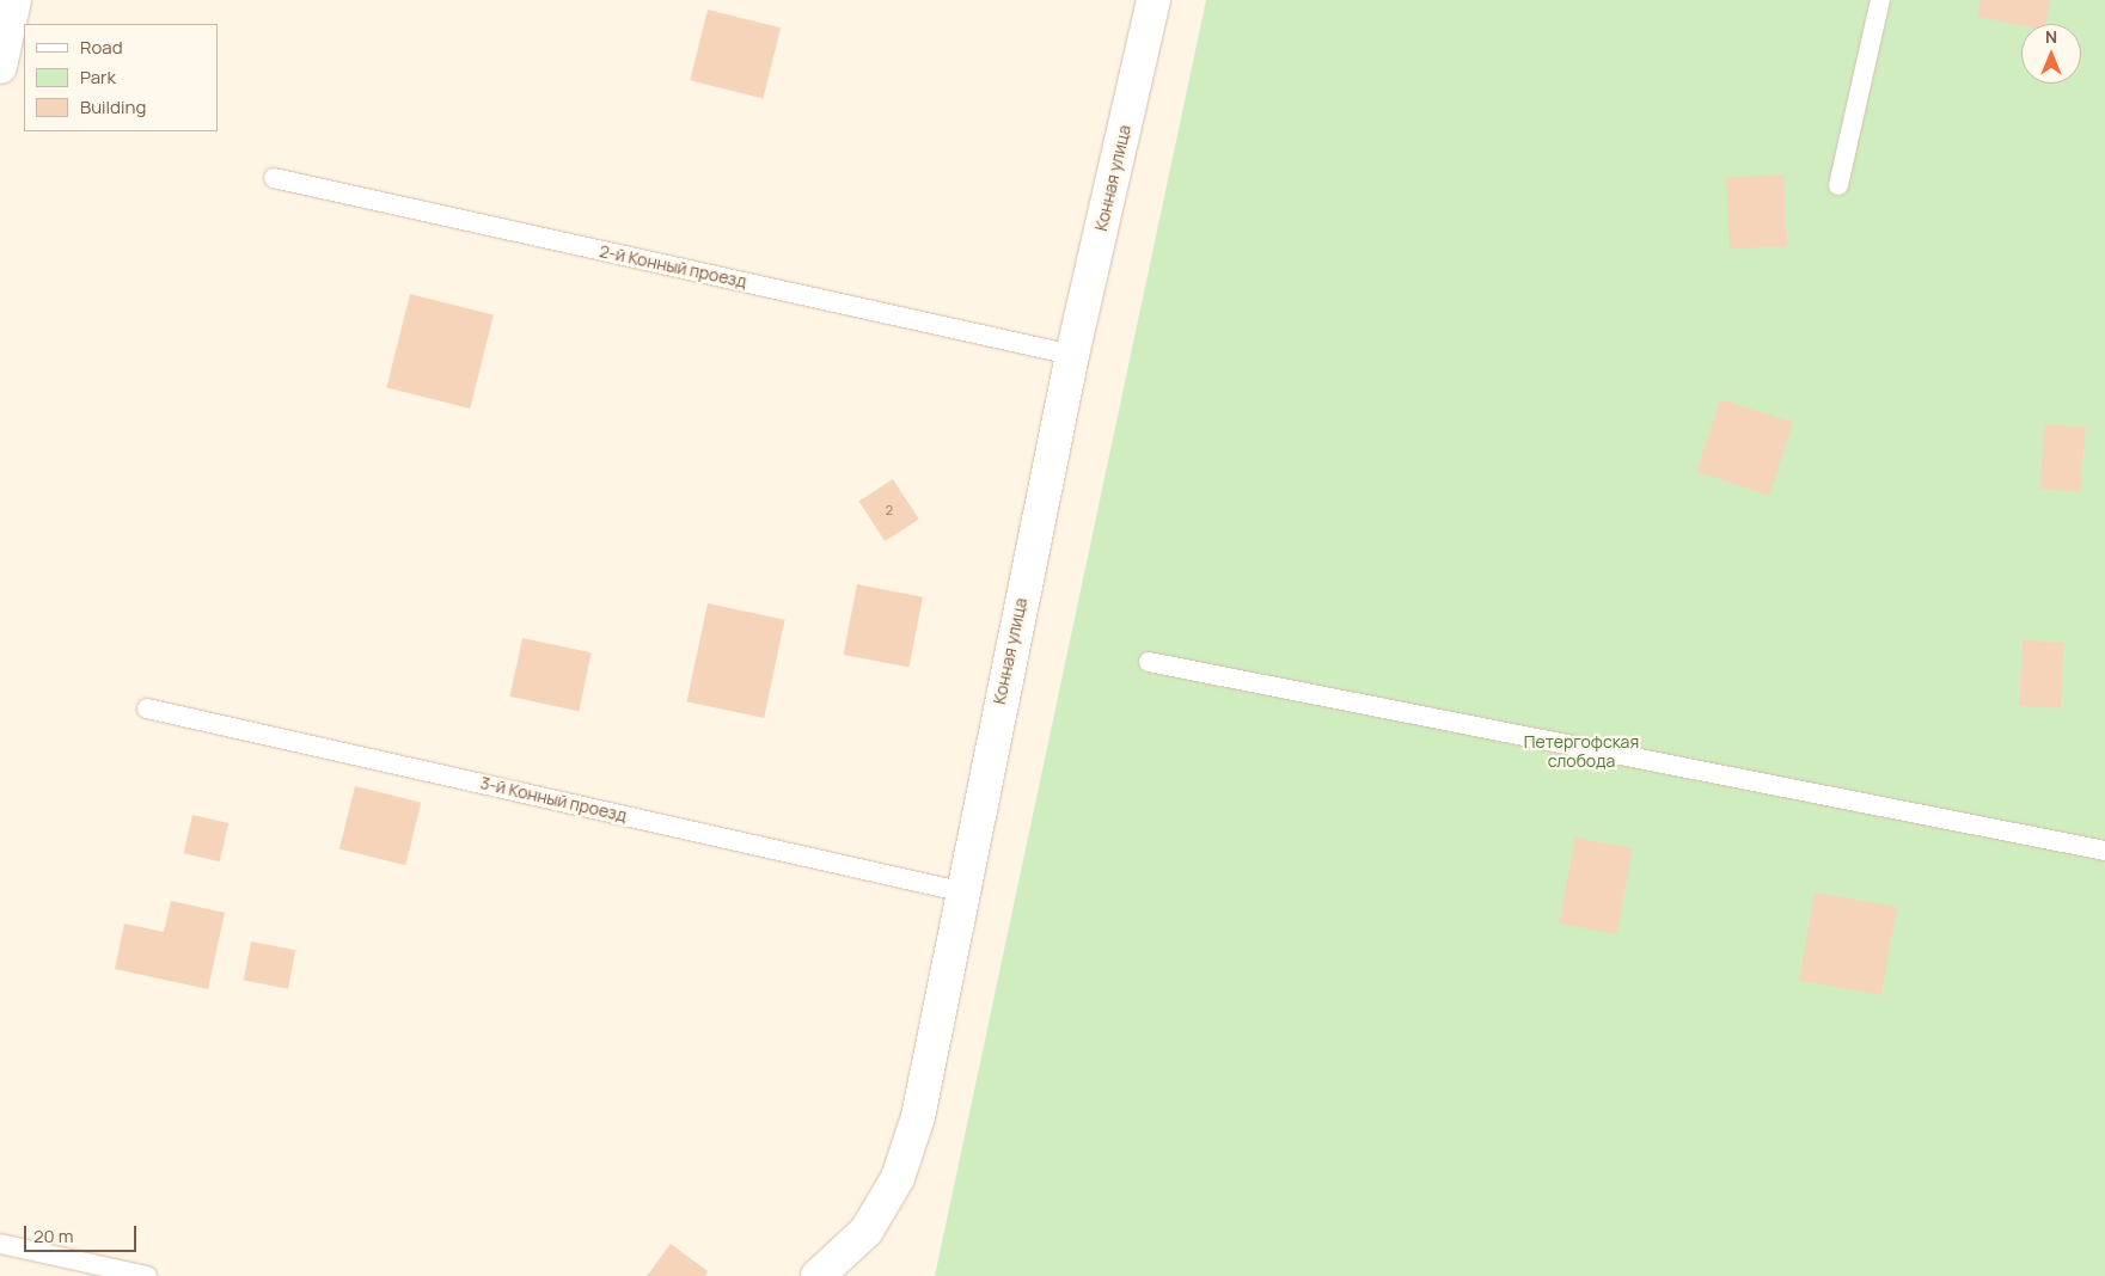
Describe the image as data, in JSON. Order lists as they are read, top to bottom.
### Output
{
  "streets": {
    "street": ["Конная улица"],
    "lane": ["2-й Конный проезд", "3-й Конный проезд"]
  },
  "crossings": [
    ["Конная улица", "2-й Конный проезд"],
    ["Конная улица", "3-й Конный проезд"]
  ],
  "parks": ["Петергофская слобода"],
  "house_numbers": ["2"],
  "legend": ["Road", "Park", "Building"],
  "scale_bar": "20 m",
  "north": "top"
}
